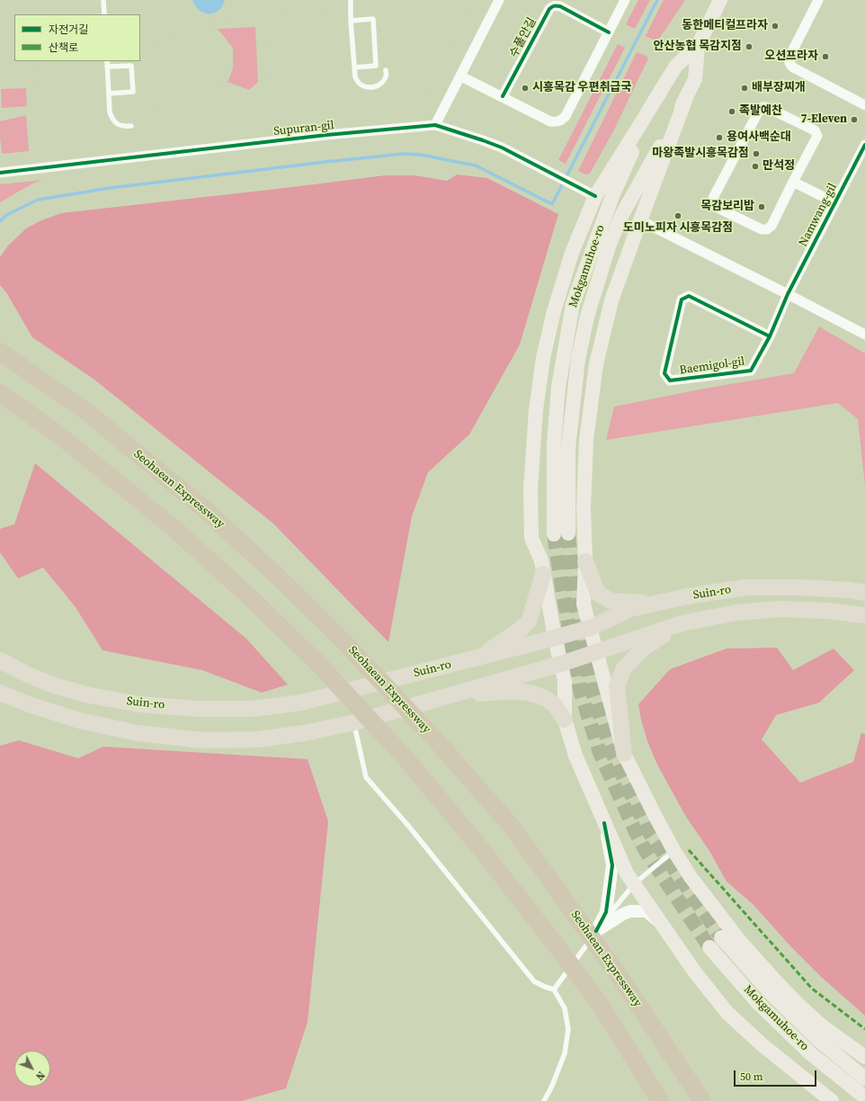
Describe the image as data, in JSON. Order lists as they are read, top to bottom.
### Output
{
  "streets": {
    "highway": ["Seohaean Expressway"],
    "main road": ["Mokgamuhoe-ro", "Suin-ro"],
    "street": [
      "수풀안길",
      "Supuran-gil",
      "Namwang-gil",
      "Baemigol-gil"
    ]
  },
  "crossings": [
    ["Namwang-gil", "Baemigol-gil"]
  ],
  "places": [
    "동한메티컬프라자",
    "안산농협 목감지점",
    "오션프라자",
    "시흥목감 우편취급국",
    "배부장찌개",
    "족발예찬",
    "7-Eleven",
    "용여사백순대",
    "마왕족발시흥목감점",
    "만석정",
    "목감보리밥",
    "도미노피자 시흥목감점"
  ],
  "legend": ["자전거길", "산책로"],
  "scale_bar": "50 m",
  "north": "bottom right"
}
